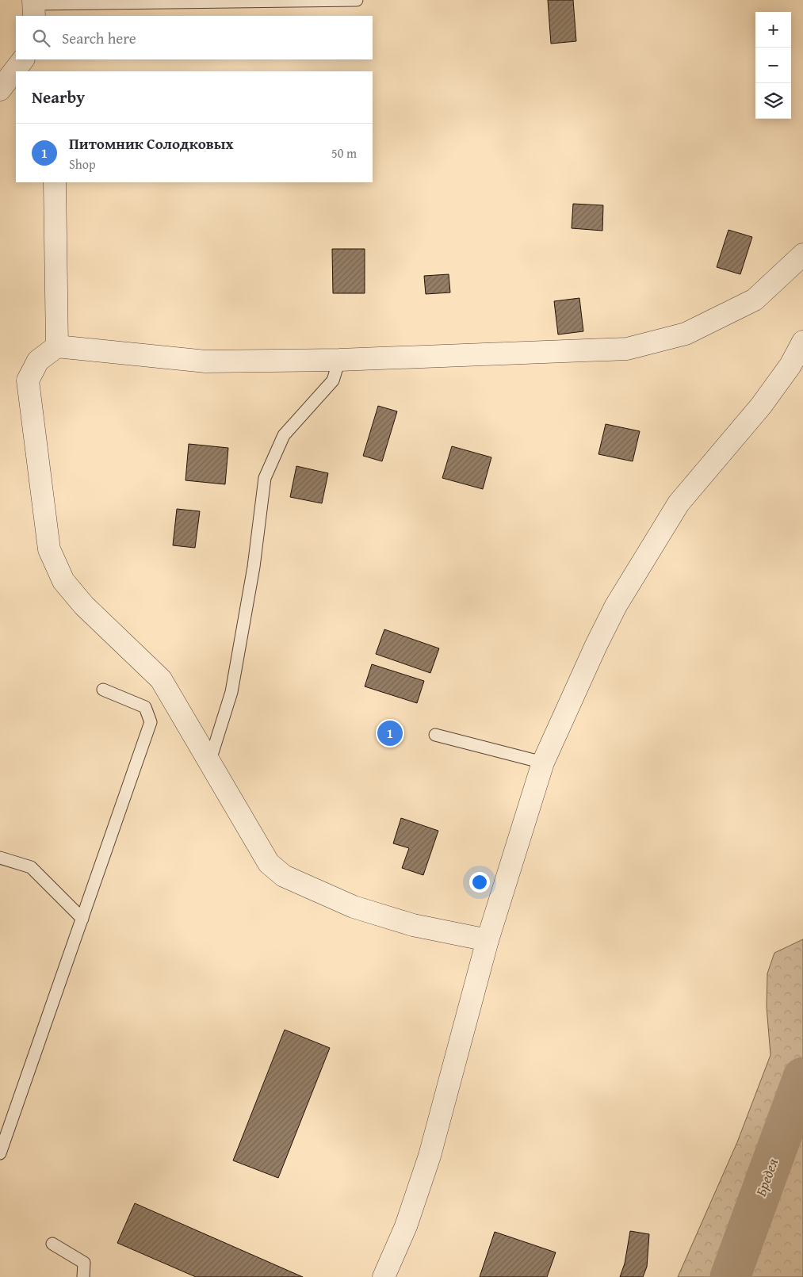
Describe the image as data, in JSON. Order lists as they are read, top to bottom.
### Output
{
  "water": ["Бредея"],
  "page": {
    "map_buttons": ["+", "−"],
    "search": "Search here",
    "heading": "Nearby",
    "list": [
      {
        "mark": "1",
        "name": "Питомник Солодковых",
        "note": "Shop",
        "value": "50 m"
      }
    ],
    "pins": "1"
  }
}
